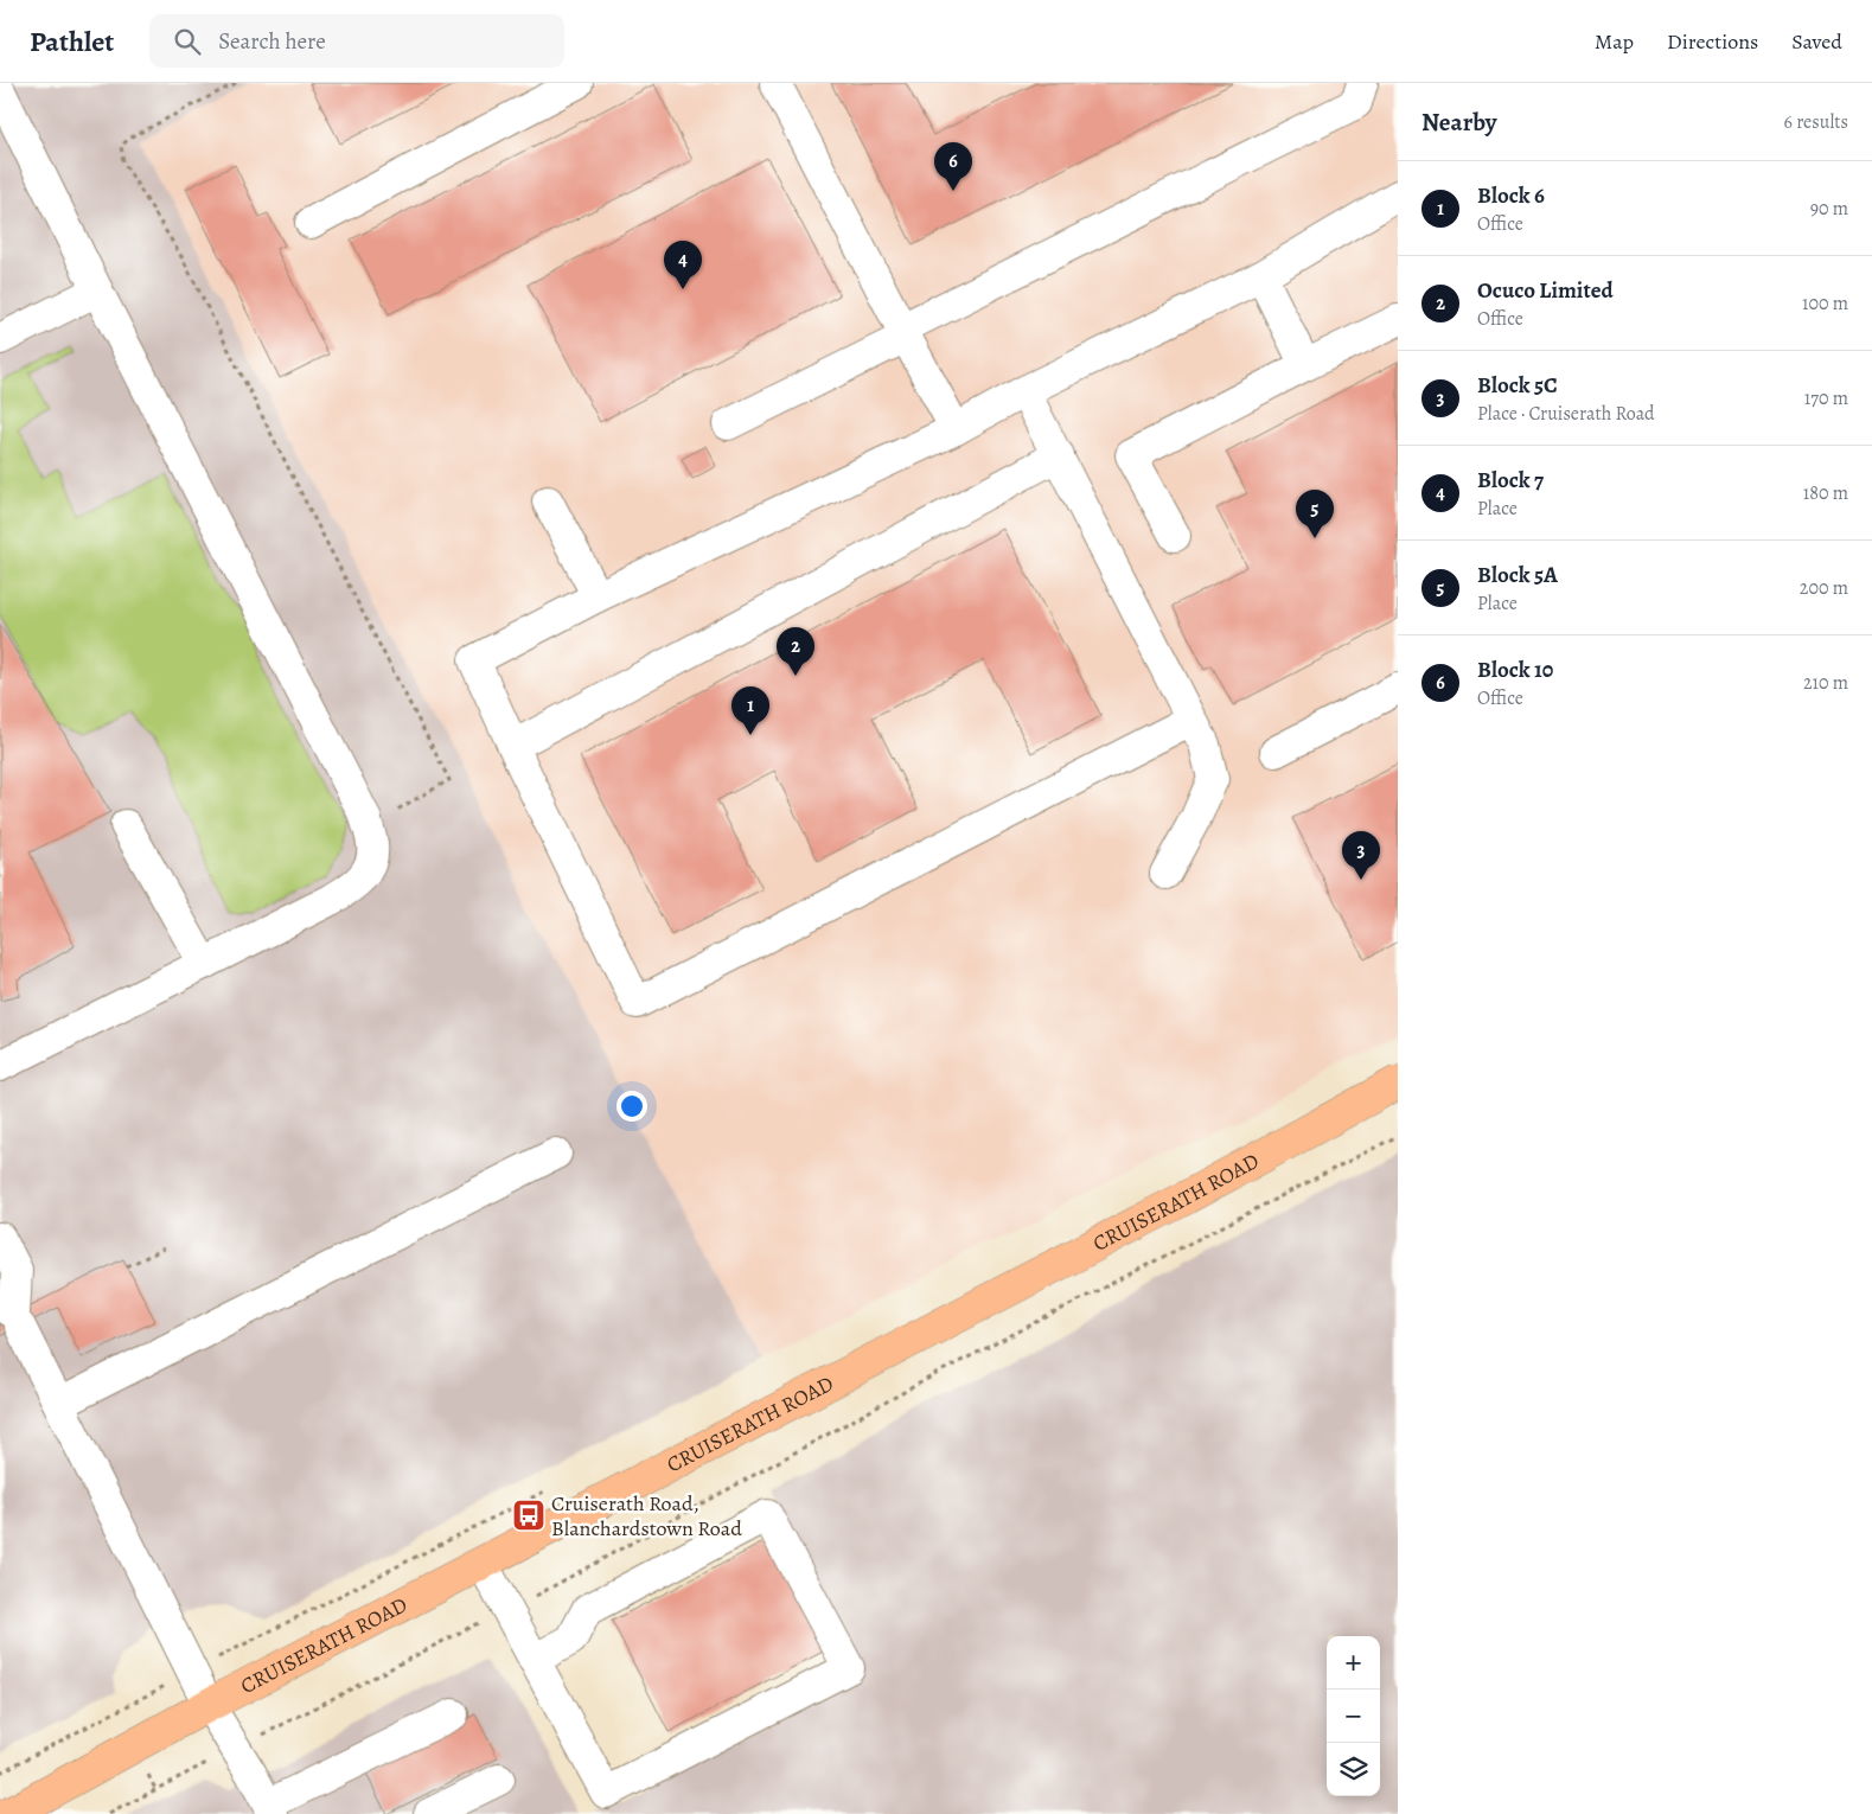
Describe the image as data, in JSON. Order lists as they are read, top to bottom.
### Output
{
  "streets": {
    "main road": ["CRUISERATH ROAD"]
  },
  "places": {
    "bus stop": ["Cruiserath Road, Blanchardstown Road"]
  },
  "page": {
    "header": "Pathlet",
    "search": "Search here",
    "nav": ["Map", "Directions", "Saved"],
    "heading": ["Nearby", "6 results"],
    "pins": [
      "6",
      "4",
      "5",
      "2",
      "1",
      "3"
    ],
    "list": [
      {
        "mark": "1",
        "name": "Block 6",
        "note": "Office",
        "value": "90 m"
      },
      {
        "mark": "2",
        "name": "Ocuco Limited",
        "note": "Office",
        "value": "100 m"
      },
      {
        "mark": "3",
        "name": "Block 5C",
        "note": "Place · Cruiserath Road",
        "value": "170 m"
      },
      {
        "mark": "4",
        "name": "Block 7",
        "note": "Place",
        "value": "180 m"
      },
      {
        "mark": "5",
        "name": "Block 5A",
        "note": "Place",
        "value": "200 m"
      },
      {
        "mark": "6",
        "name": "Block 10",
        "note": "Office",
        "value": "210 m"
      }
    ],
    "map_buttons": ["+", "−"]
  }
}
